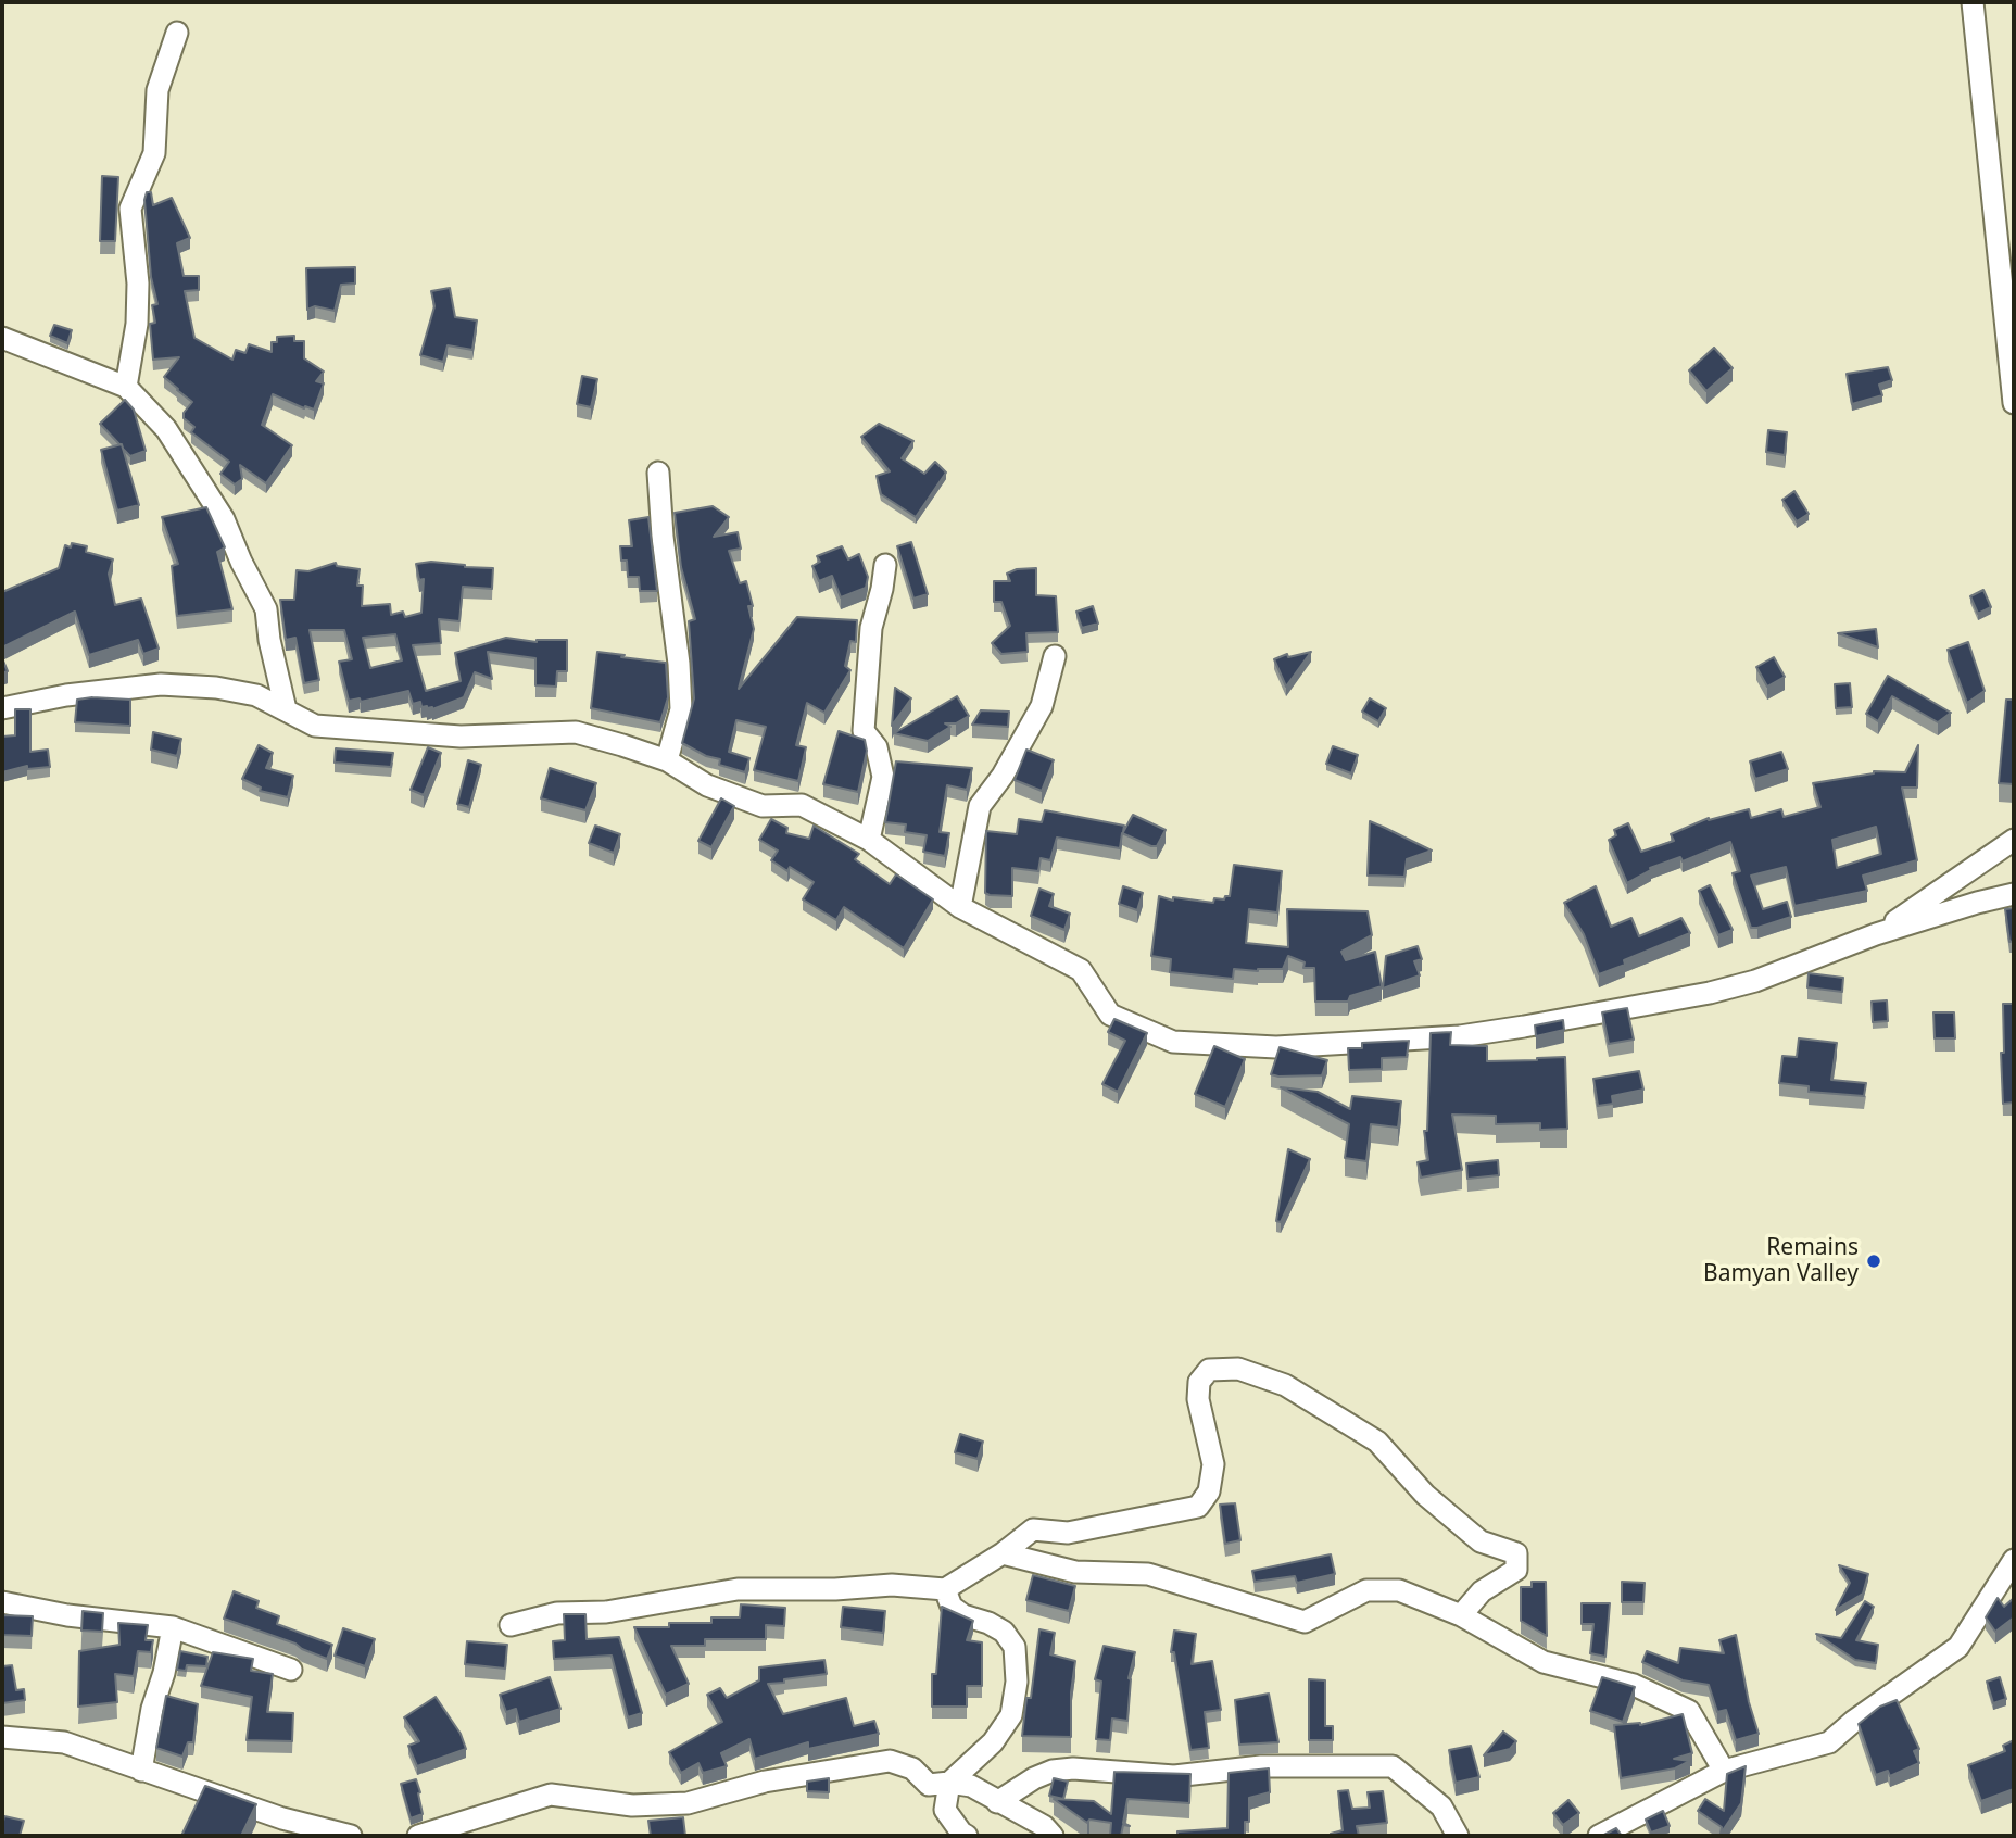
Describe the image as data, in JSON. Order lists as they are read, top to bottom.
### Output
{
  "places": ["Remains Bamyan Valley"]
}
